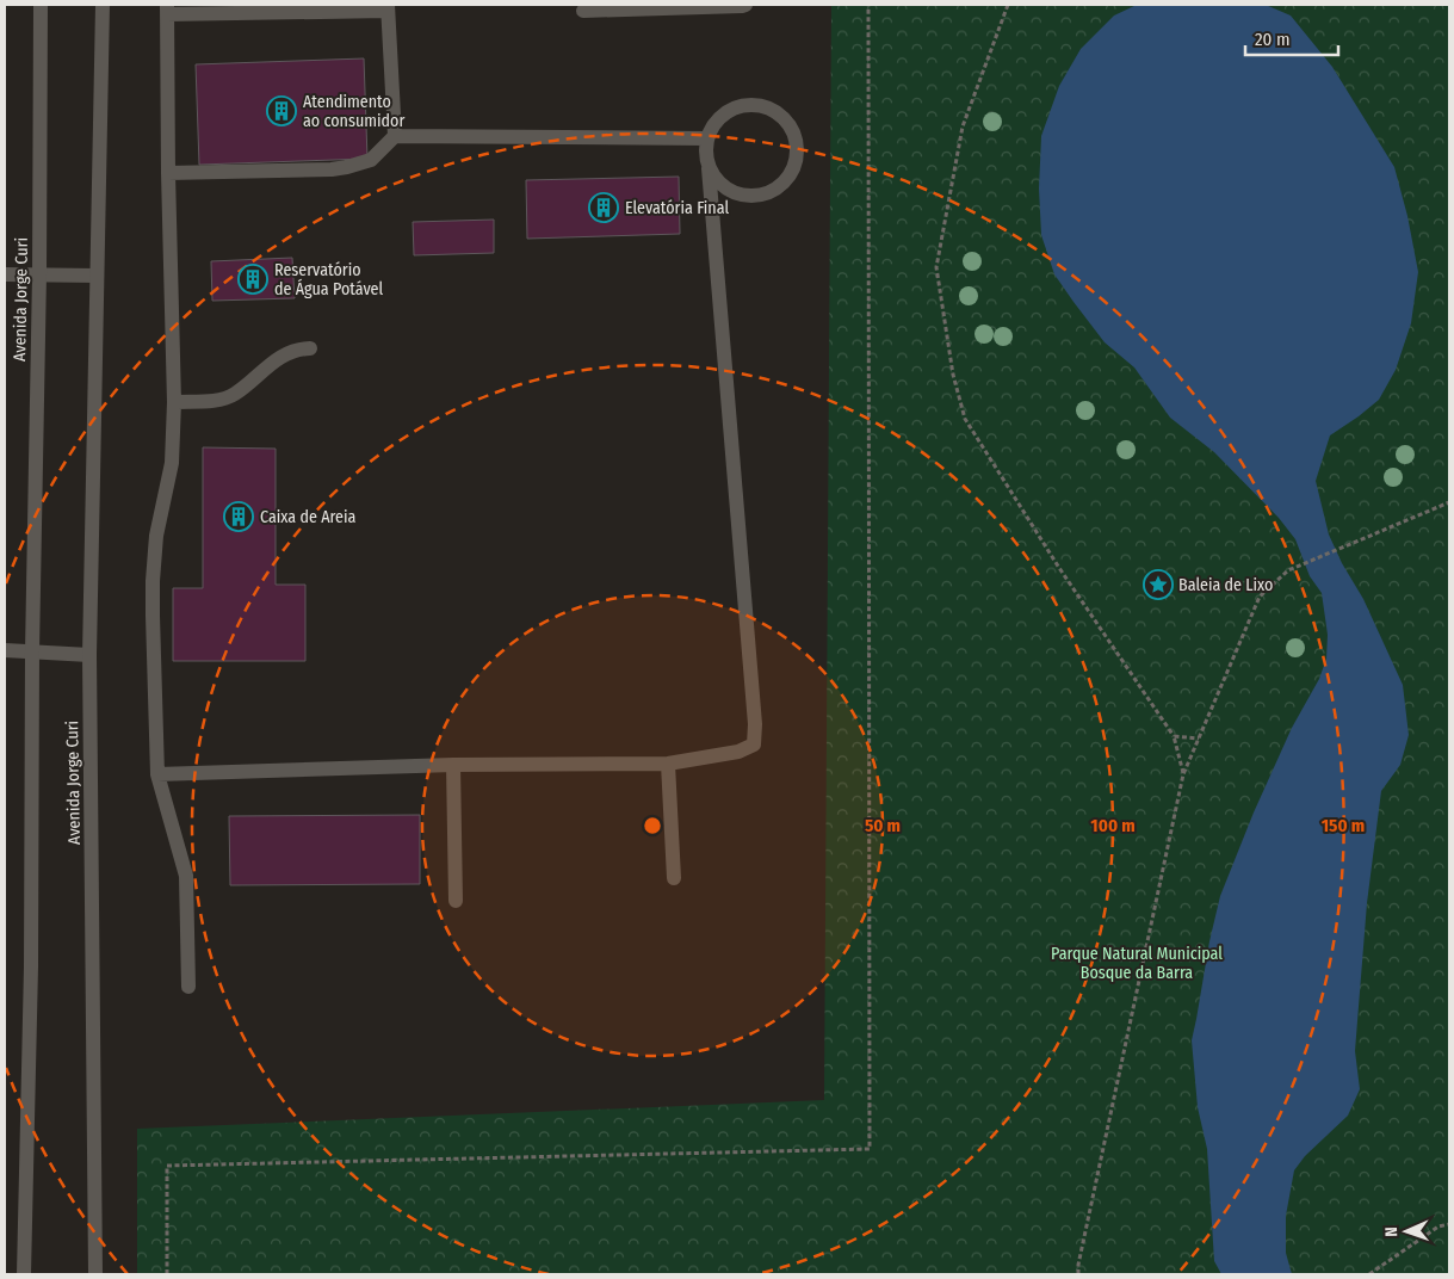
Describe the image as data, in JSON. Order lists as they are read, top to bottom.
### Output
{
  "streets": {
    "street": ["Avenida Jorge Curi"]
  },
  "parks": ["Parque Natural Municipal Bosque da Barra"],
  "places": {
    "building": [
      "Atendimento ao consumidor",
      "Elevatória Final",
      "Reservatório de Água Potável",
      "Caixa de Areia"
    ],
    "place": ["Baleia de Lixo"]
  },
  "scale_bar": "20 m",
  "north": "left",
  "rings": ["50 m", "100 m", "150 m"]
}
